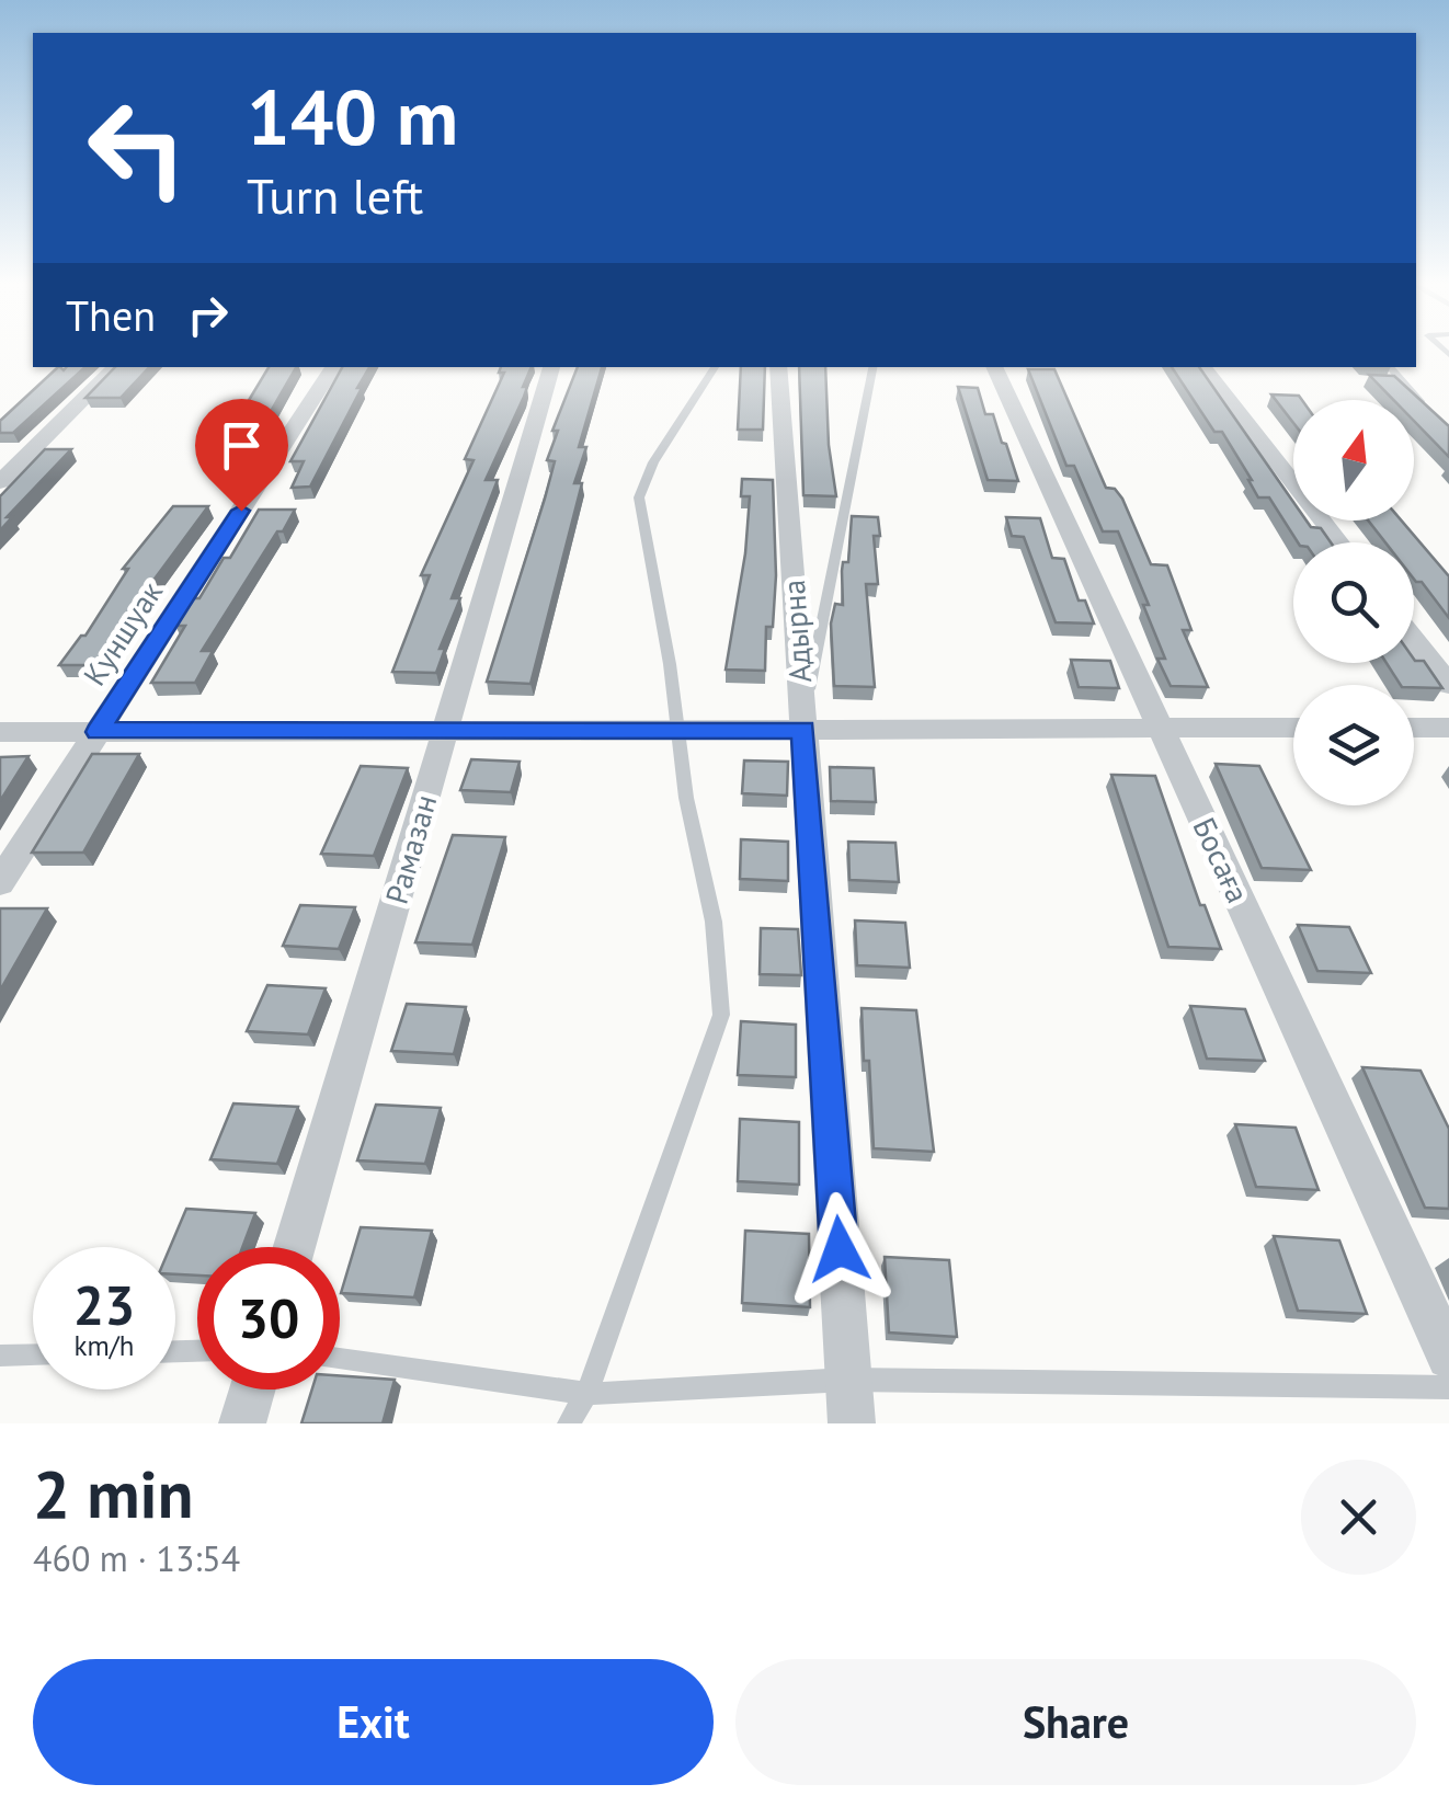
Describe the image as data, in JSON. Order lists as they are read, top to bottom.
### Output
{
  "streets": {
    "street": [
      "Адырна",
      "Куншуак",
      "Рамазан",
      "Босаға"
    ]
  },
  "north": "top",
  "page": {
    "turn": ["140 m", "Turn left"],
    "then": "Then",
    "speed": "23 km/h",
    "limit": "30",
    "heading": ["2 min", "460 m · 13:54"],
    "buttons": ["Exit", "Share"]
  }
}
